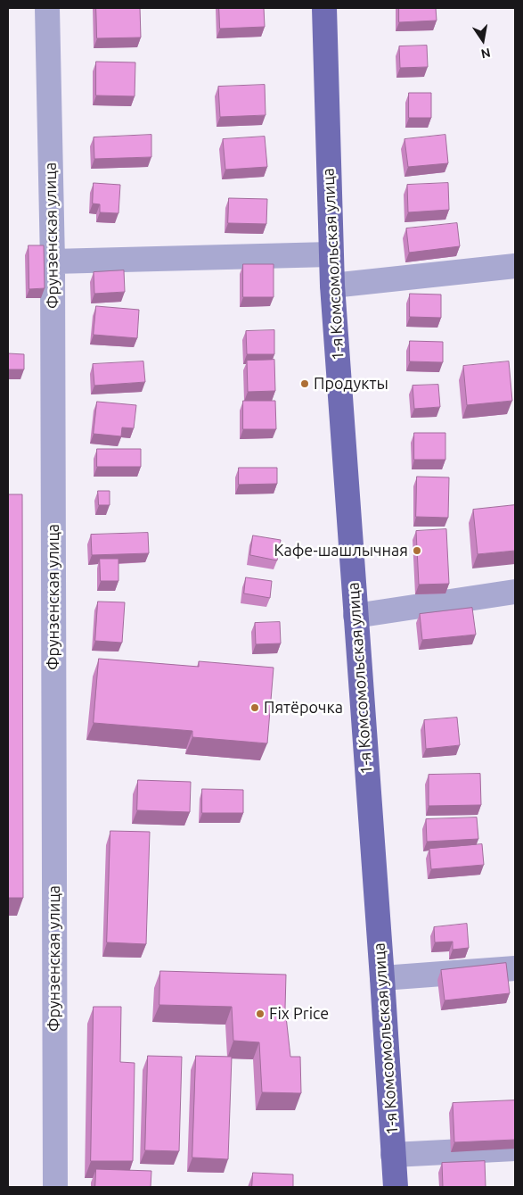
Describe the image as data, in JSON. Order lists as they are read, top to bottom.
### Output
{
  "streets": {
    "main road": ["1-я Комсомольская улица"],
    "street": ["Фрунзенская улица"]
  },
  "places": [
    "Продукты",
    "Кафе-шашлычная",
    "Пятёрочка",
    "Fix Price"
  ],
  "north": "bottom"
}
